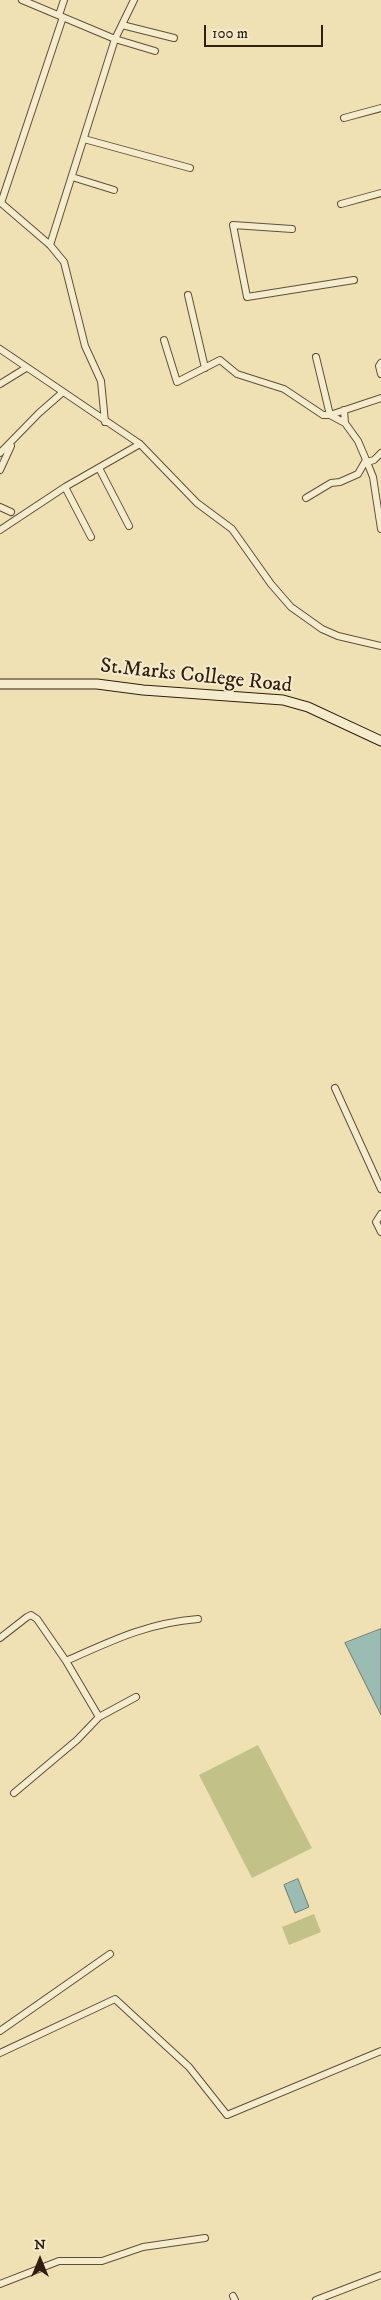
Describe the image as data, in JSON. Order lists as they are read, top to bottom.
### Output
{
  "streets": {
    "main road": ["St.Marks College Road"]
  },
  "scale_bar": "100 m",
  "north": "top"
}
